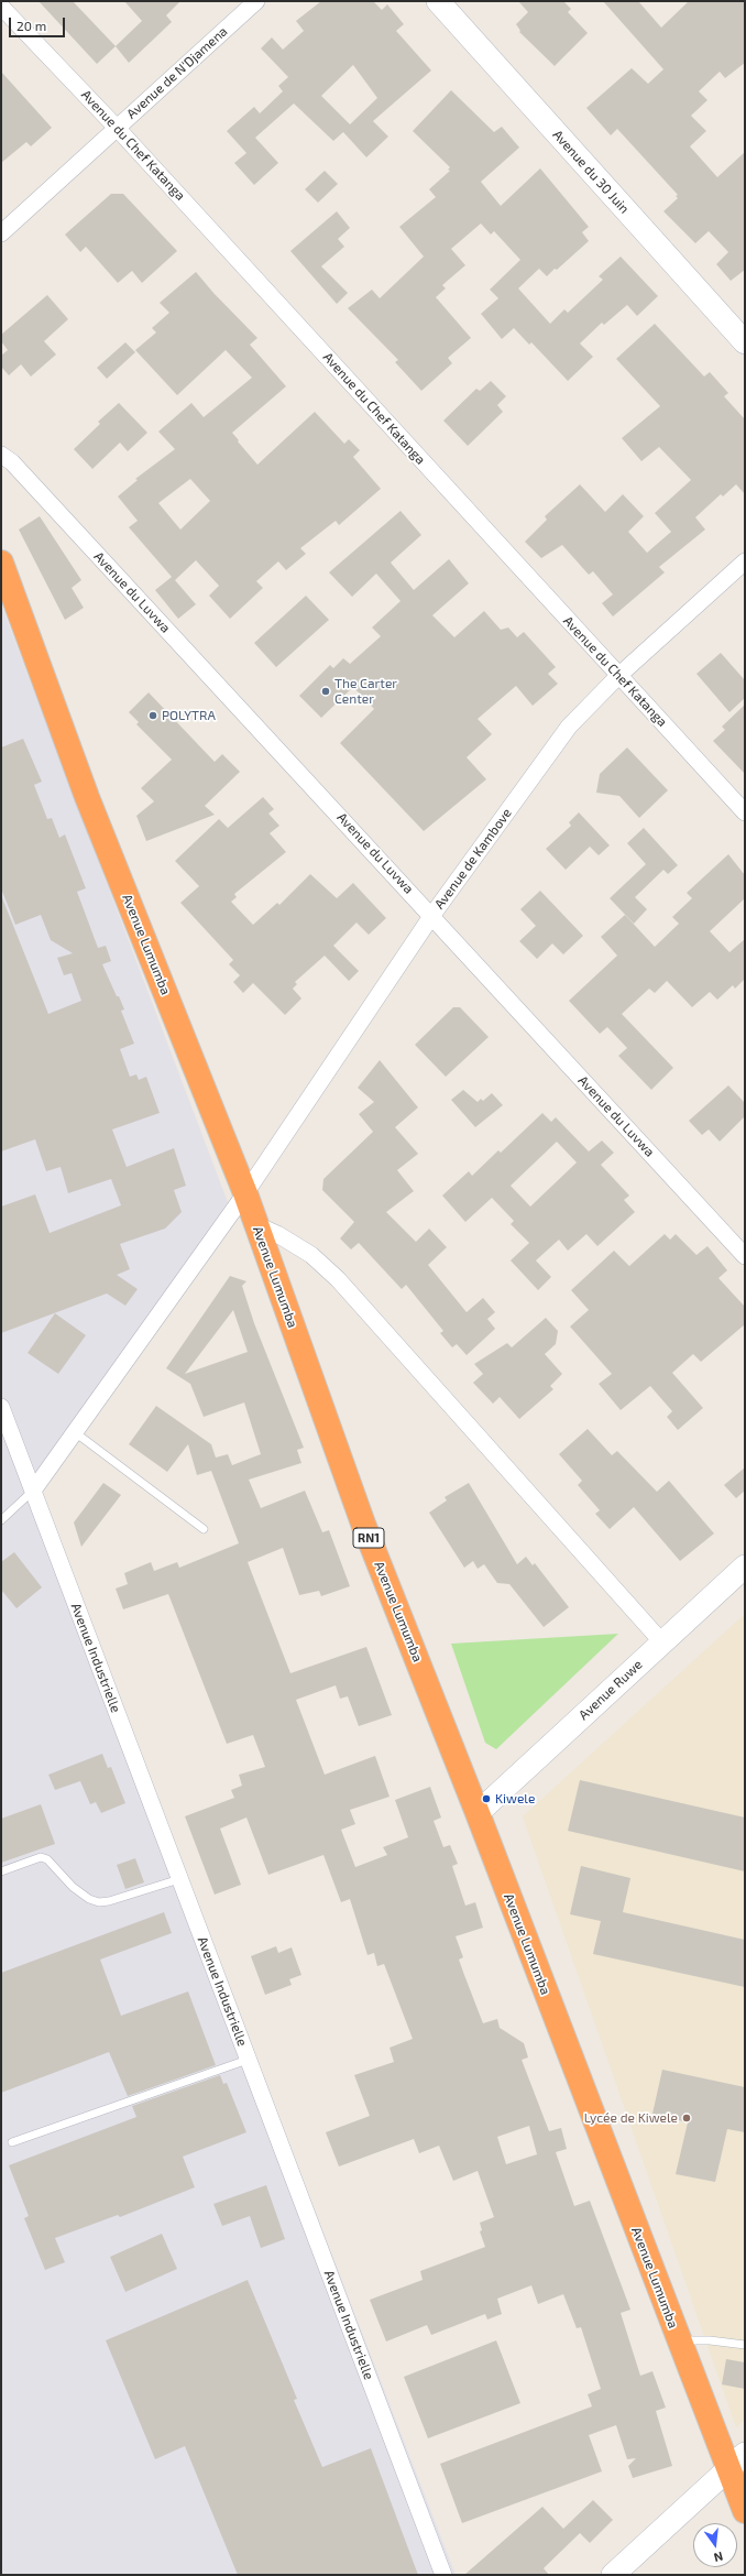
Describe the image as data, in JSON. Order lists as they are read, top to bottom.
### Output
{
  "streets": {
    "highway": ["Avenue Lumumba", "RN1"],
    "street": [
      "Avenue de N'Djamena",
      "Avenue du Chef Katanga",
      "Avenue du 30 Juin",
      "Avenue du Luvwa",
      "Avenue de Kambove",
      "Avenue Industrielle",
      "Avenue Ruwe"
    ]
  },
  "crossings": [
    ["Avenue de N'Djamena", "Avenue du Chef Katanga"],
    ["Avenue du Chef Katanga", "Avenue de Kambove"],
    ["Avenue du Luvwa", "Avenue de Kambove"],
    ["Avenue de Kambove", "Avenue Lumumba"],
    ["Avenue de Kambove", "Avenue Industrielle"],
    ["Avenue Lumumba", "Avenue Ruwe"]
  ],
  "places": [
    "The Carter Center",
    "POLYTRA",
    "Kiwele",
    "Lycée de Kiwele"
  ],
  "scale_bar": "20 m",
  "north": "bottom"
}
